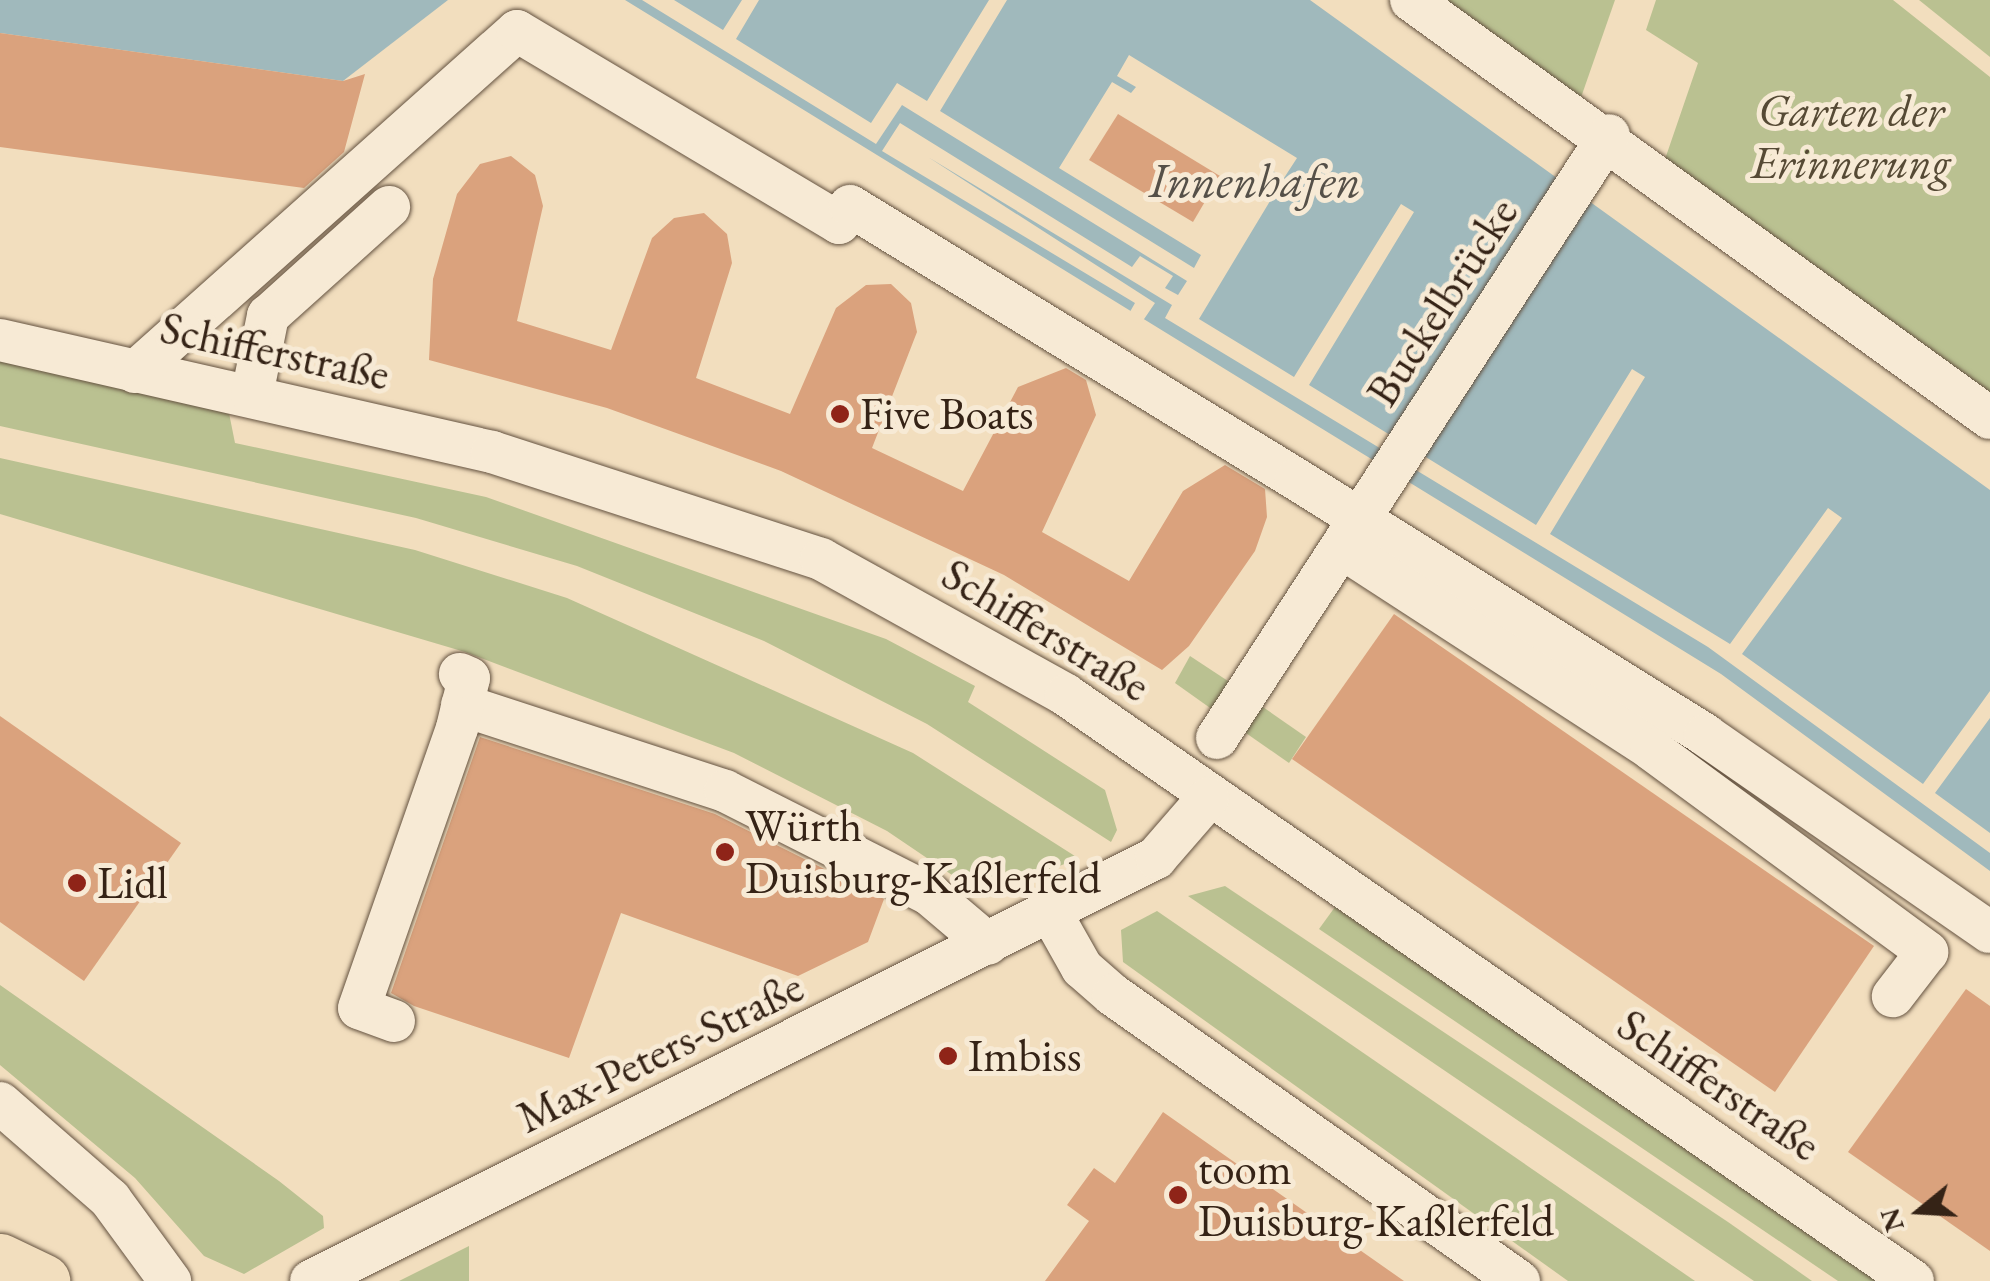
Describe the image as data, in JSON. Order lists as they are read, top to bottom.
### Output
{
  "streets": {
    "street": ["Buckelbrücke", "Schifferstraße", "Max-Peters-Straße"]
  },
  "crossings": [
    ["Buckelbrücke", "Schifferstraße"],
    ["Schifferstraße", "Max-Peters-Straße"]
  ],
  "water": ["Innenhafen"],
  "parks": ["Garten der Erinnerung"],
  "places": [
    "Five Boats",
    "Würth Duisburg-Kaßlerfeld",
    "Lidl",
    "Imbiss",
    "toom Duisburg-Kaßlerfeld"
  ],
  "north": "left"
}
